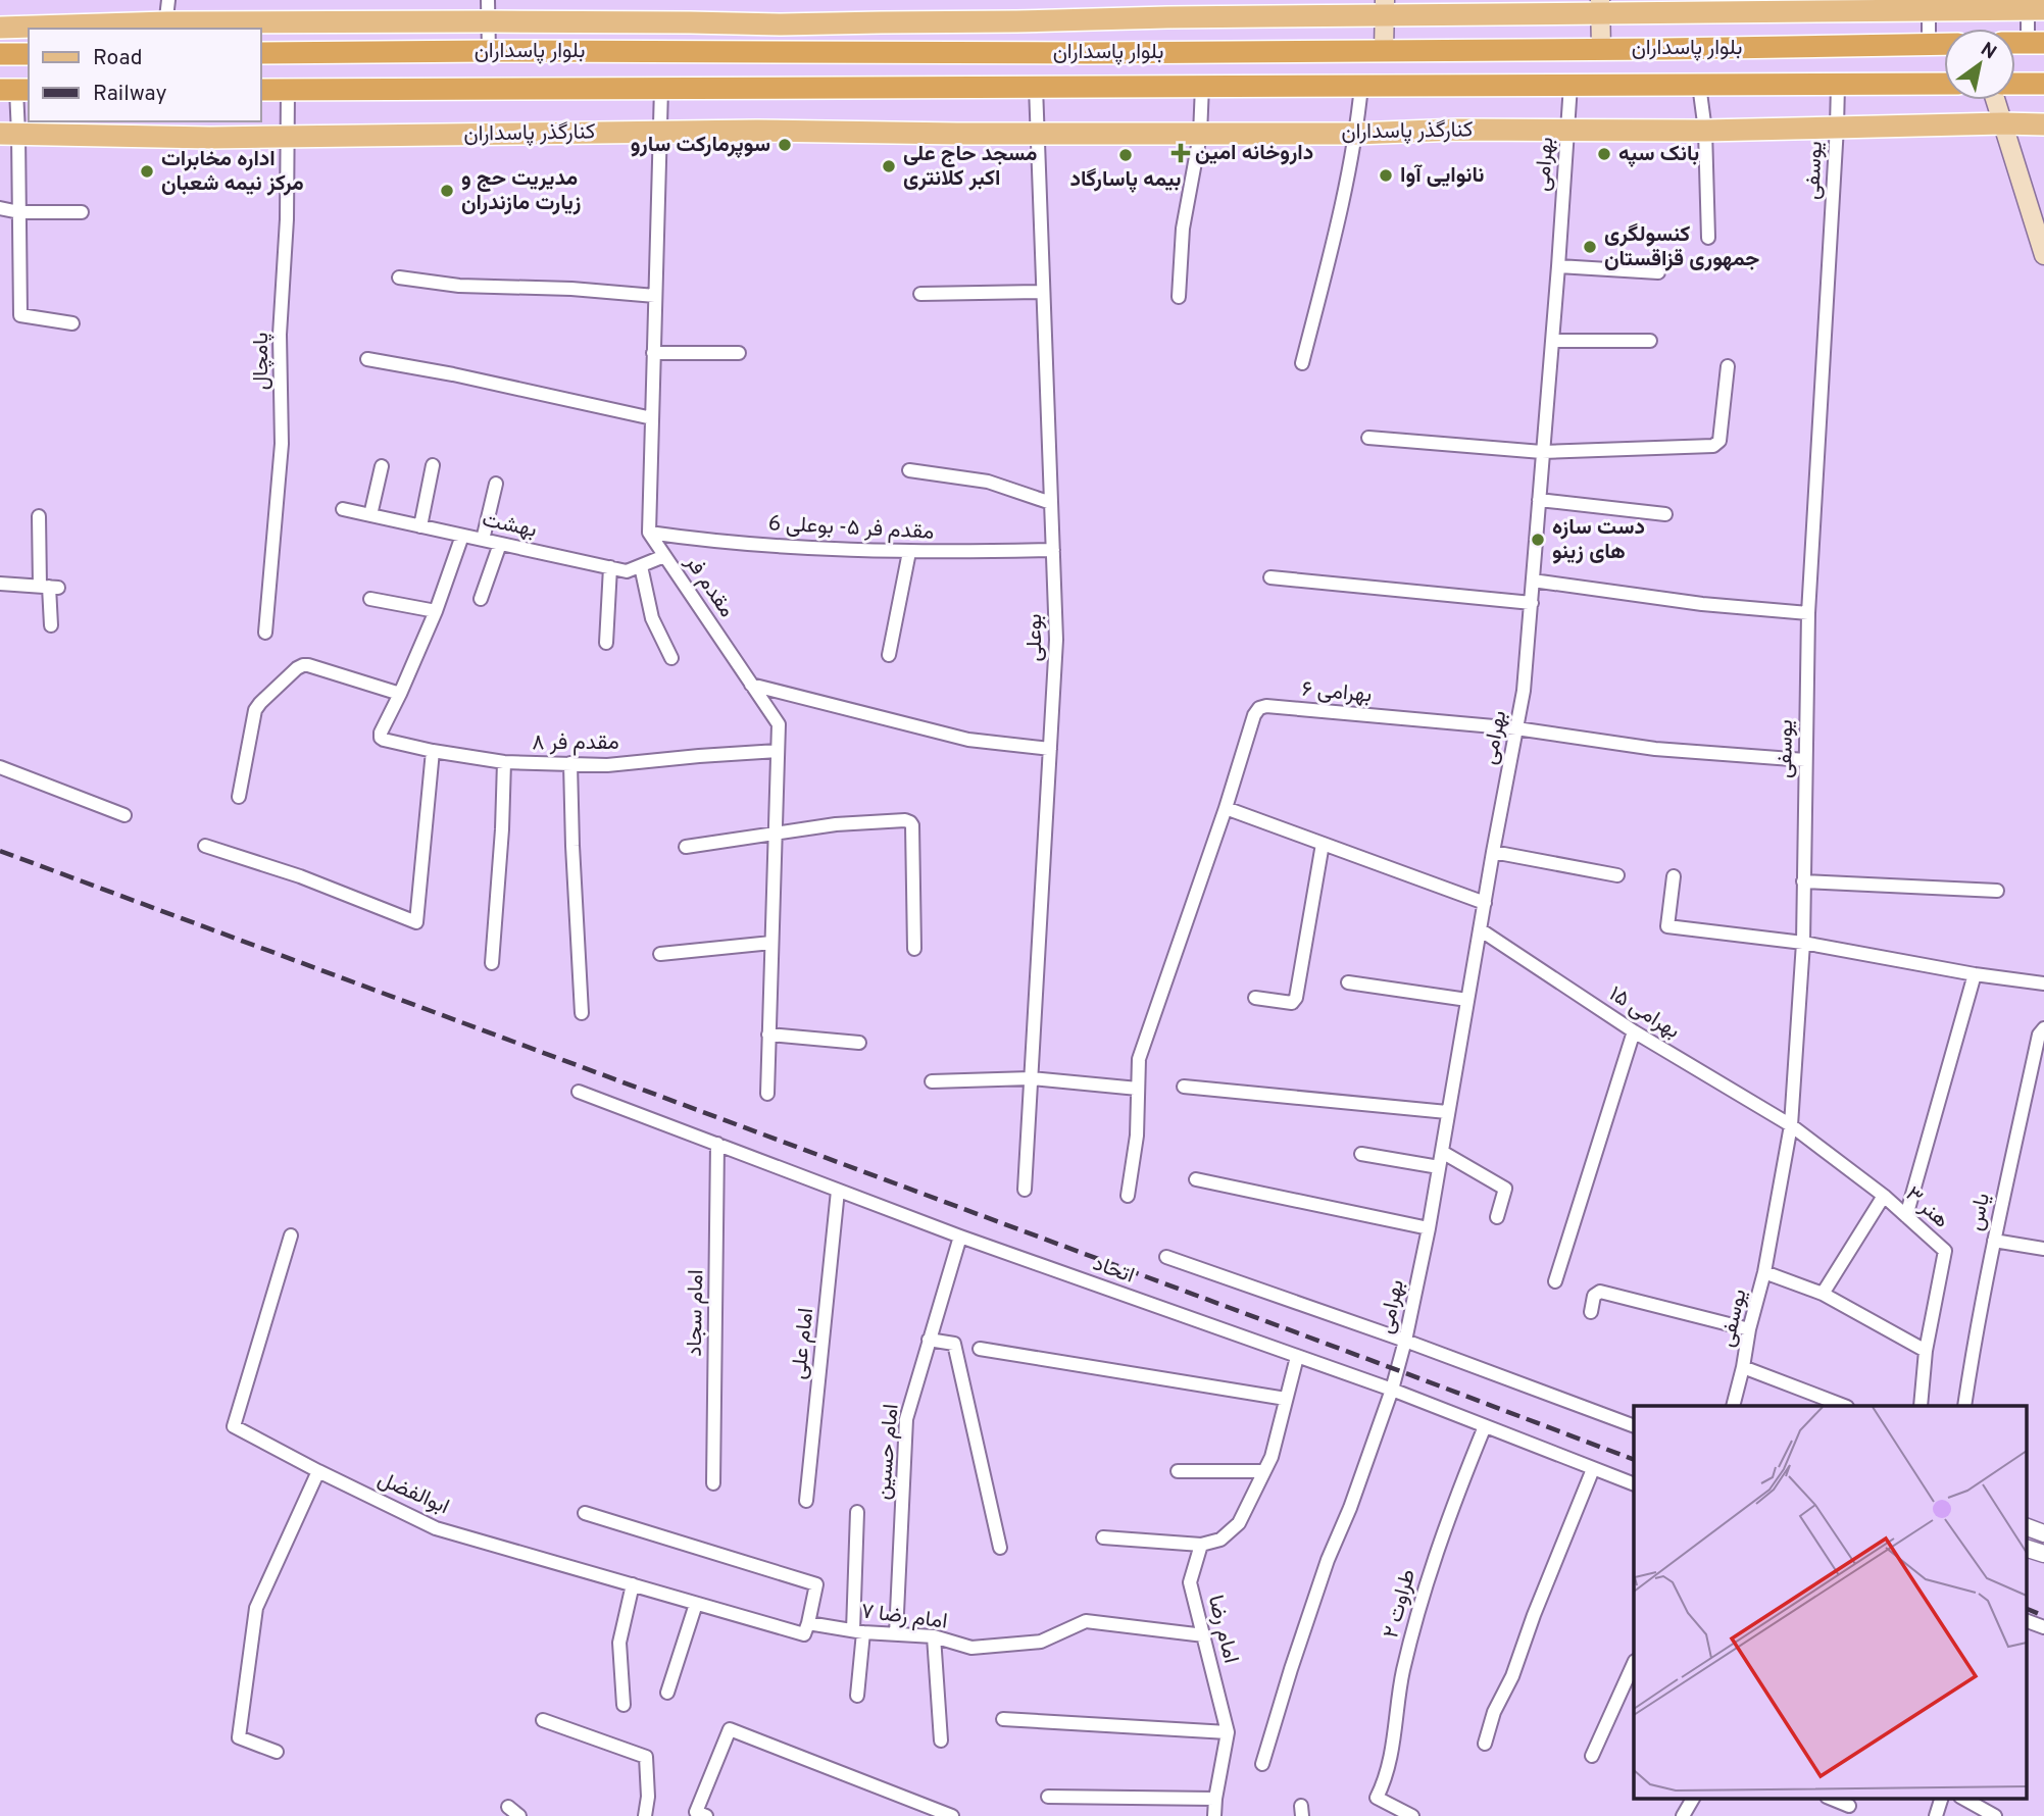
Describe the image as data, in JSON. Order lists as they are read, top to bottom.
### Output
{
  "streets": {
    "highway": ["بلوار پاسداران"],
    "main road": ["کنارگذر پاسداران"],
    "street": [
      "بهرامی",
      "یوسفی",
      "پامچال",
      "بهشت",
      "مقدم فر ۵- بوعلی 6",
      "مقدم فر",
      "بوعلی",
      "بهرامی ۶",
      "مقدم فر ۸",
      "بهرامی ۱۵",
      "هنر ۳",
      "یاس",
      "اتحاد",
      "امام سجاد",
      "امام علی",
      "امام حسین",
      "ابوالفضل",
      "طراوت ۲",
      "امام رضا ۷",
      "امام رضا"
    ]
  },
  "crossings": [
    ["بلوار پاسداران", "بهرامی"],
    ["بلوار پاسداران", "یوسفی"],
    ["بلوار پاسداران", "پامچال"],
    ["بلوار پاسداران", "بوعلی"],
    ["کنارگذر پاسداران", "بهرامی"],
    ["کنارگذر پاسداران", "یوسفی"],
    ["کنارگذر پاسداران", "پامچال"],
    ["کنارگذر پاسداران", "بوعلی"],
    ["بهرامی", "بهرامی ۶"],
    ["بهرامی", "بهرامی ۱۵"],
    ["بهرامی", "اتحاد"],
    ["یوسفی", "بهرامی ۶"],
    ["یوسفی", "بهرامی ۱۵"],
    ["یوسفی", "هنر ۳"],
    ["بهشت", "مقدم فر"],
    ["مقدم فر ۵- بوعلی 6", "مقدم فر"],
    ["مقدم فر ۵- بوعلی 6", "بوعلی"],
    ["مقدم فر", "مقدم فر ۸"],
    ["بهرامی ۱۵", "هنر ۳"],
    ["اتحاد", "امام سجاد"],
    ["اتحاد", "امام علی"],
    ["اتحاد", "امام حسین"],
    ["اتحاد", "طراوت ۲"],
    ["امام حسین", "امام رضا ۷"],
    ["ابوالفضل", "امام رضا ۷"],
    ["امام رضا ۷", "امام رضا"]
  ],
  "places": {
    "other": [
      "سوپرمارکت سارو",
      "بانک سپه",
      "بیمه پاسارگاد",
      "مسجد حاج علی اکبر کلانتری",
      "اداره مخابرات مرکز نیمه شعبان",
      "نانوایی آوا",
      "مدیریت حج و زیارت مازندران",
      "کنسولگری جمهوری قزاقستان",
      "دست سازه های زینو"
    ],
    "health": ["داروخانه امین"]
  },
  "legend": ["Road", "Railway"],
  "north": "top right"
}
